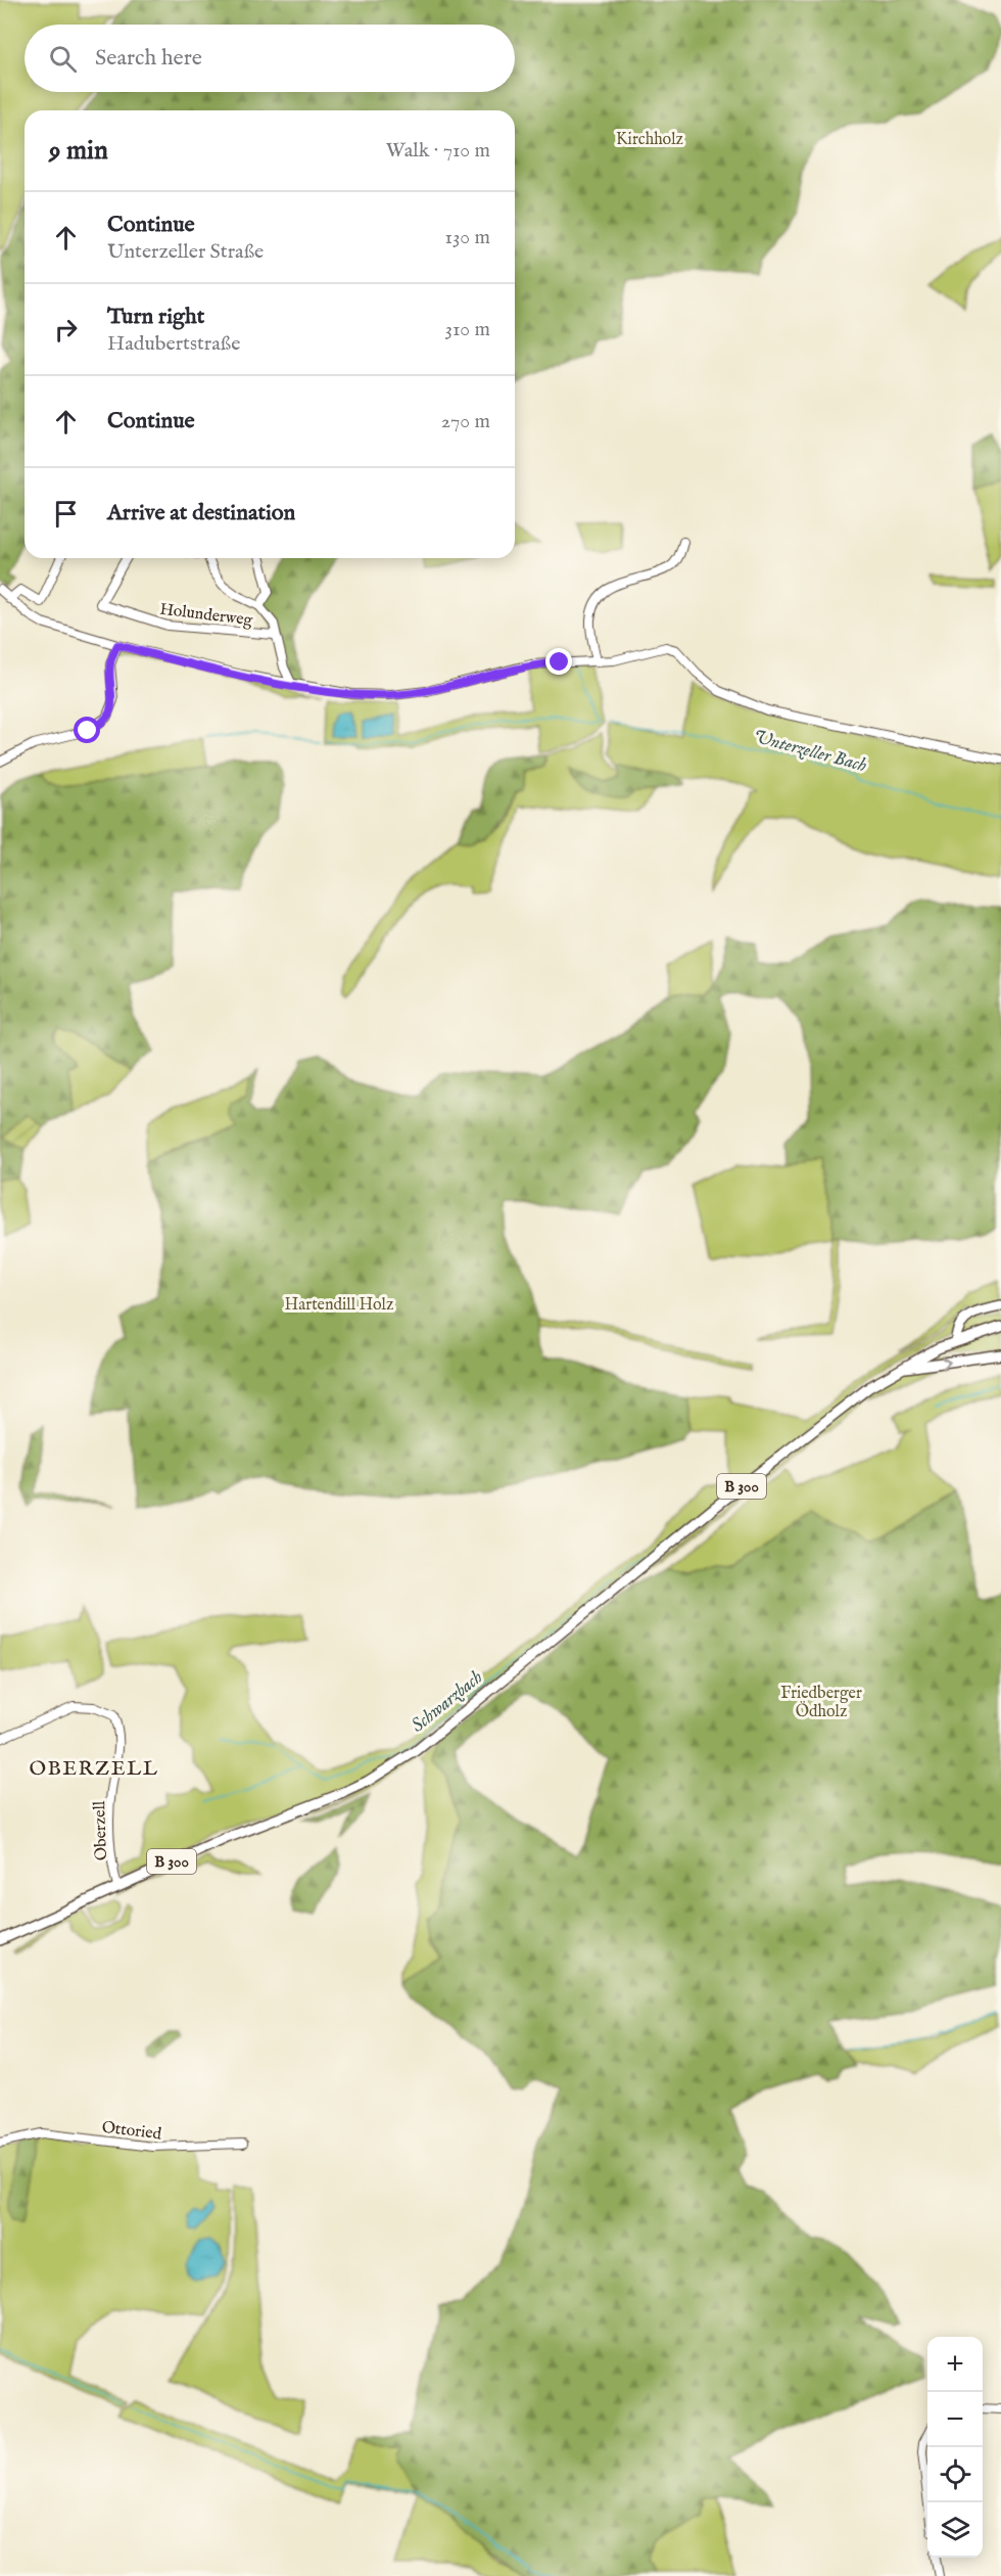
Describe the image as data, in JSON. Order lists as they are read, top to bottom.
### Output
{
  "streets": {
    "main road": ["B 300"],
    "street": ["Holunderweg", "Oberzell", "Ottoried"]
  },
  "crossings": [
    ["B 300", "Oberzell"]
  ],
  "districts": ["OBERZELL"],
  "water": ["Unterzeller Bach", "Schwarzbach"],
  "parks": ["Kirchholz", "Hartendill Holz", "Friedberger Ödholz"],
  "page": {
    "search": "Search here",
    "heading": ["9 min", "Walk · 710 m"],
    "list": [
      ["Continue", "Unterzeller Straße", "130 m"],
      ["Turn right", "Hadubertstraße", "310 m"],
      ["Continue", "270 m"],
      "Arrive at destination"
    ],
    "map_buttons": ["+", "−"]
  }
}
